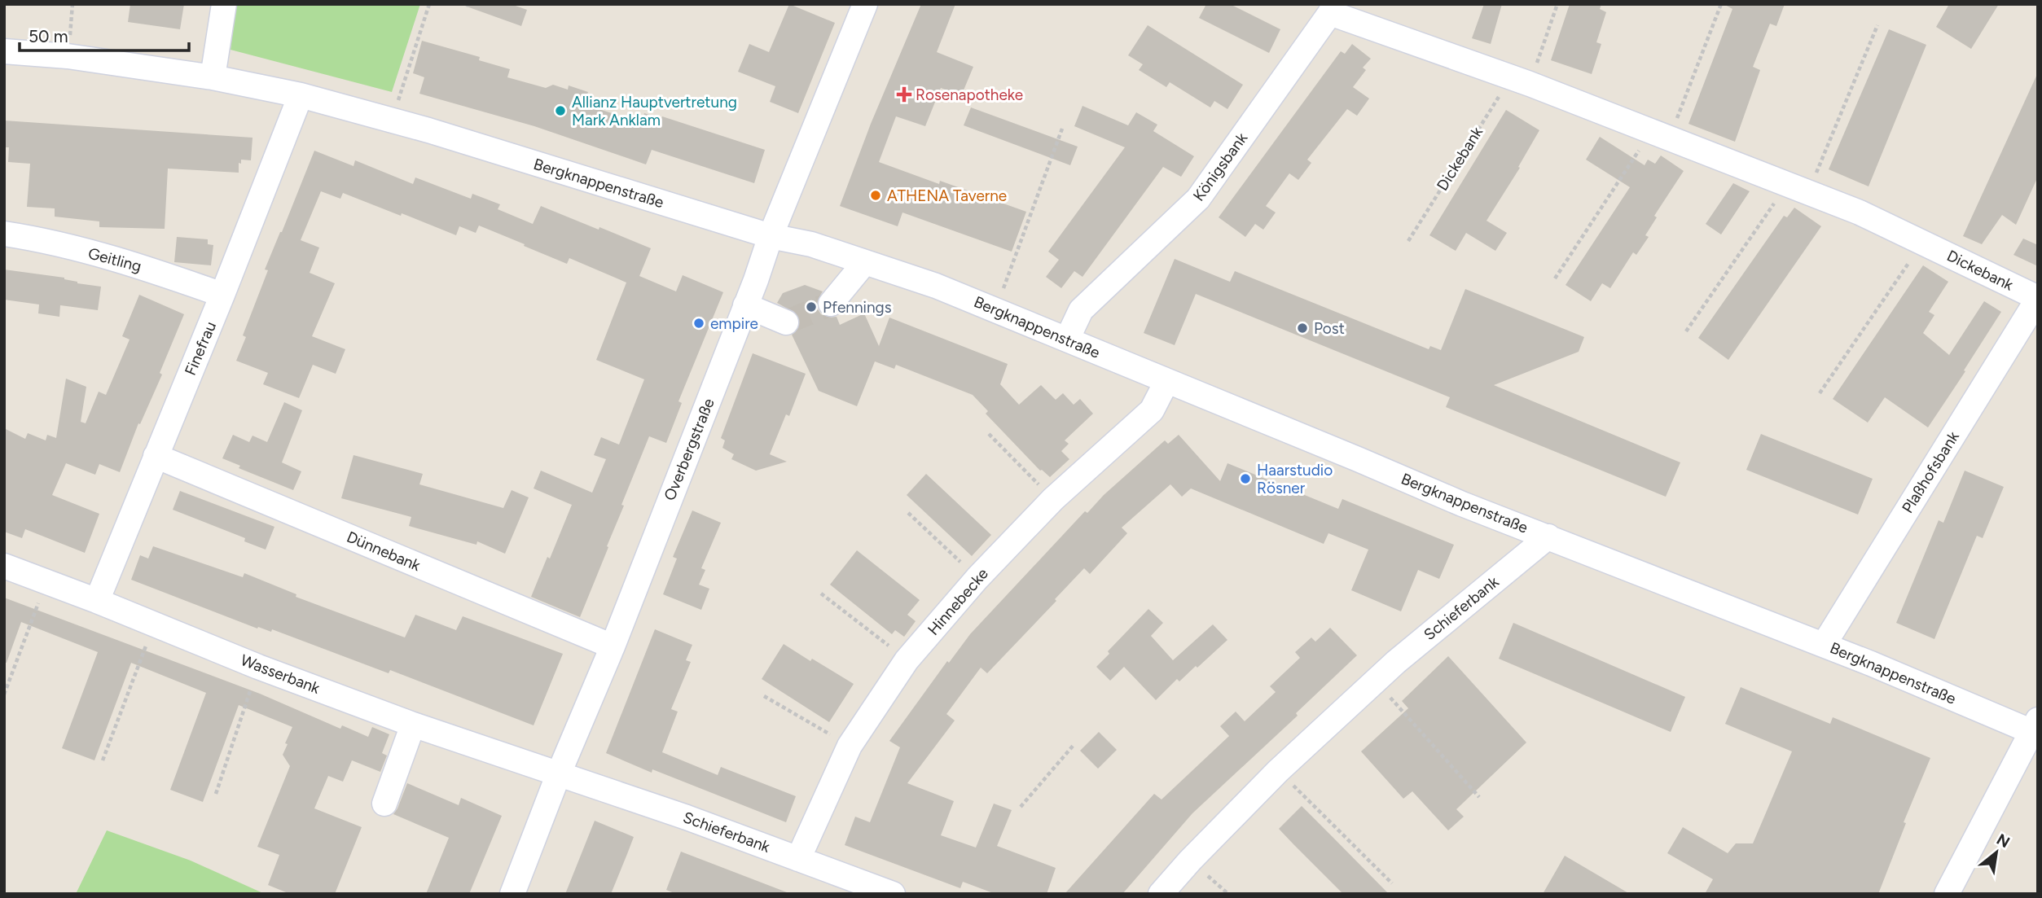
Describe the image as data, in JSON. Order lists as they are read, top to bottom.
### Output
{
  "streets": {
    "street": [
      "Dickebank",
      "Königsbank",
      "Bergknappenstraße",
      "Geitling",
      "Finefrau",
      "Overbergstraße",
      "Plaßhofsbank",
      "Dünnebank",
      "Hinnebecke",
      "Schieferbank",
      "Wasserbank"
    ]
  },
  "crossings": [
    ["Dickebank", "Königsbank"],
    ["Dickebank", "Plaßhofsbank"],
    ["Königsbank", "Bergknappenstraße"],
    ["Bergknappenstraße", "Finefrau"],
    ["Bergknappenstraße", "Overbergstraße"],
    ["Bergknappenstraße", "Plaßhofsbank"],
    ["Bergknappenstraße", "Hinnebecke"],
    ["Bergknappenstraße", "Schieferbank"],
    ["Geitling", "Finefrau"],
    ["Finefrau", "Dünnebank"],
    ["Finefrau", "Wasserbank"],
    ["Overbergstraße", "Dünnebank"],
    ["Overbergstraße", "Schieferbank"],
    ["Overbergstraße", "Wasserbank"],
    ["Hinnebecke", "Schieferbank"],
    ["Schieferbank", "Wasserbank"]
  ],
  "places": {
    "health": ["Rosenapotheke"],
    "other": [
      "Allianz Hauptvertretung Mark Anklam",
      "ATHENA Taverne",
      "Pfennings",
      "empire",
      "Post",
      "Haarstudio Rösner"
    ]
  },
  "scale_bar": "50 m",
  "north": "top right"
}
